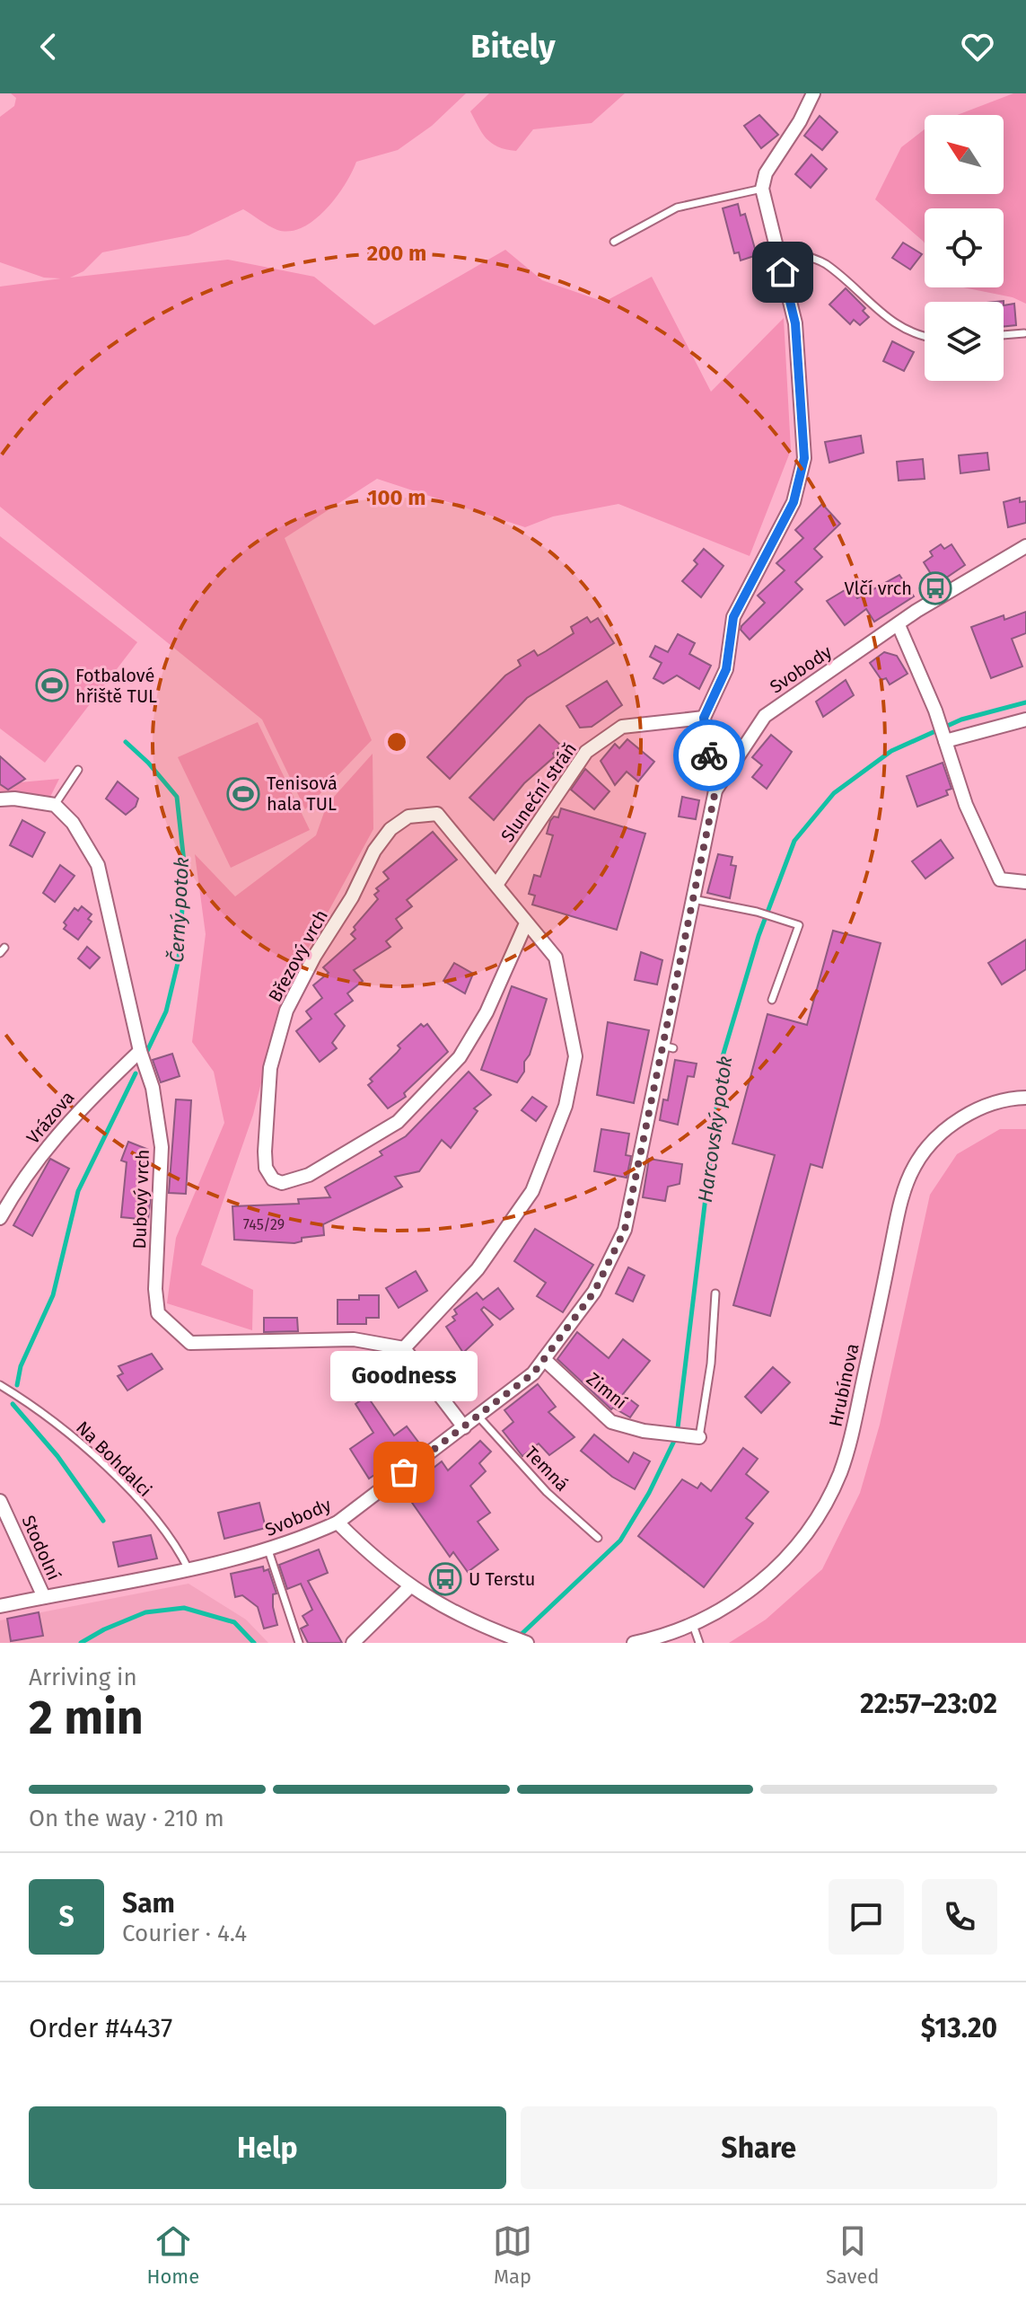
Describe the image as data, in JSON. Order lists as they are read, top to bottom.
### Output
{
  "streets": {
    "street": [
      "Svobody",
      "Sluneční stráň",
      "Březový vrch",
      "Vrázova",
      "Dubový vrch",
      "Hrubínova",
      "Zimní",
      "Stodolní"
    ],
    "lane": ["Na Bohdalci", "Temná"]
  },
  "crossings": [
    ["Svobody", "Zimní"],
    ["Svobody", "Na Bohdalci"],
    ["Svobody", "Temná"],
    ["Svobody", "Stodolní"],
    ["Sluneční stráň", "Březový vrch"],
    ["Březový vrch", "Dubový vrch"],
    ["Vrázova", "Dubový vrch"]
  ],
  "water": ["Černý potok", "Harcovský potok"],
  "places": {
    "bus stop": ["Vlčí vrch", "U Terstu"],
    "sports": ["Fotbalové hřiště TUL", "Tenisová hala TUL"],
    "other": ["Goodness"]
  },
  "house_numbers": ["745/29"],
  "north": "top left",
  "page": {
    "header": "Bitely",
    "bubble": "Goodness",
    "heading": ["2 min", "Arriving in", "22:57–23:02"],
    "panel": [
      "Sam",
      "Courier · 4.4",
      "Order #4437",
      "$13.20"
    ],
    "bar": "On the way · 210 m",
    "round": "S",
    "buttons": ["Help", "Share"],
    "tabs": ["Home", "Map", "Saved"]
  },
  "rings": ["200 m", "100 m"]
}
